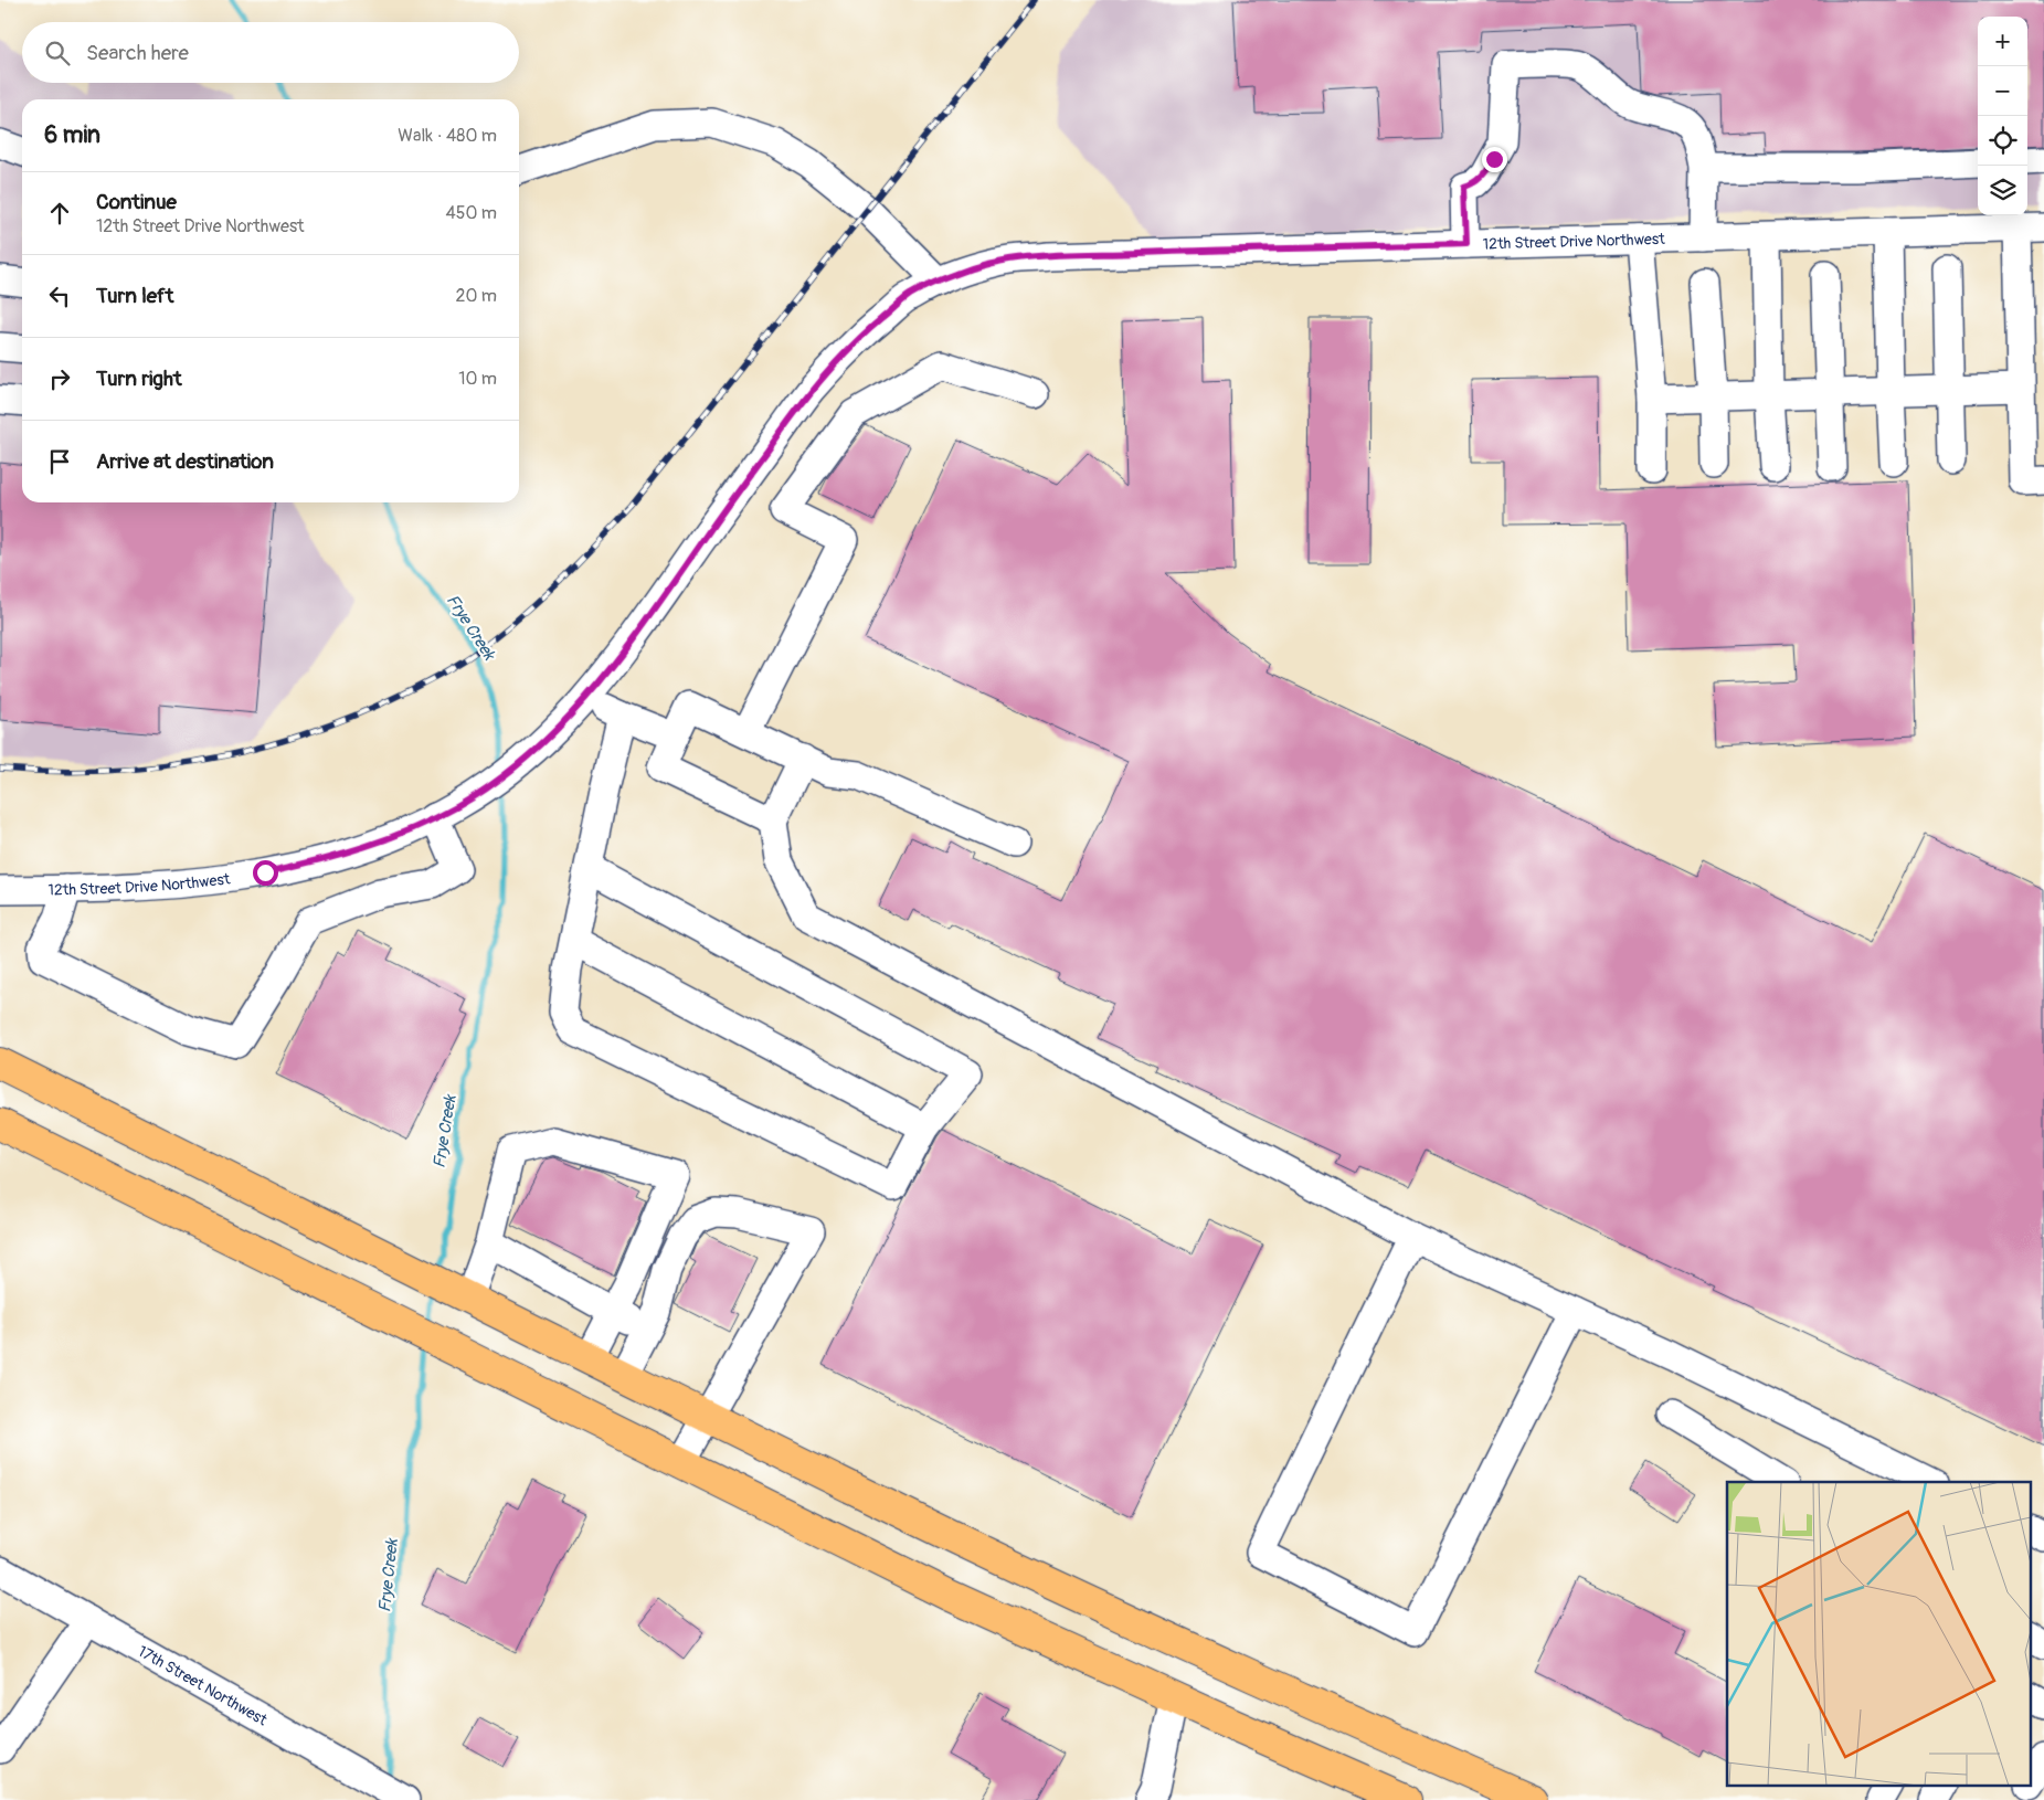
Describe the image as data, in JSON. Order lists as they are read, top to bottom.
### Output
{
  "streets": {
    "street": ["12th Street Drive Northwest", "17th Street Northwest"]
  },
  "water": ["Frye Creek"],
  "page": {
    "map_buttons": ["+", "−"],
    "search": "Search here",
    "heading": ["6 min", "Walk · 480 m"],
    "list": [
      ["Continue", "12th Street Drive Northwest", "450 m"],
      ["Turn left", "20 m"],
      ["Turn right", "10 m"],
      "Arrive at destination"
    ]
  }
}
